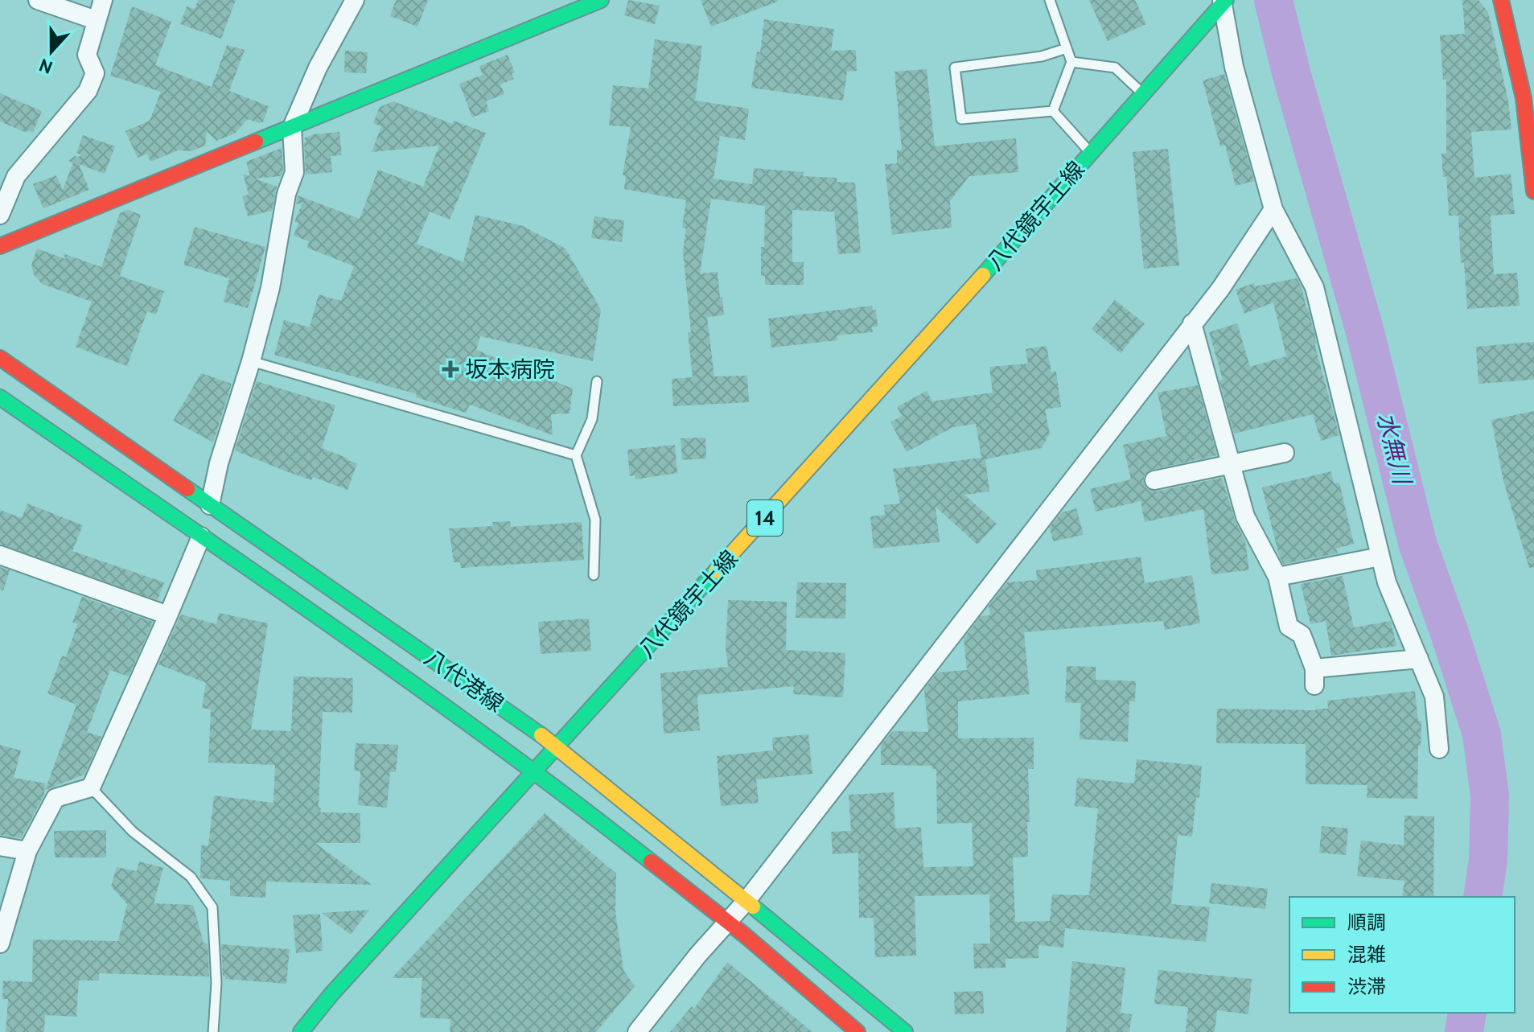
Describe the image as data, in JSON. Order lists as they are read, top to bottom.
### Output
{
  "streets": {
    "main road": ["八代鏡宇土線", "14", "八代港線"]
  },
  "crossings": [
    ["八代鏡宇土線", "八代港線"]
  ],
  "water": ["水無川"],
  "places": {
    "health": ["坂本病院"]
  },
  "legend": ["順調", "混雑", "渋滞"],
  "north": "bottom"
}
